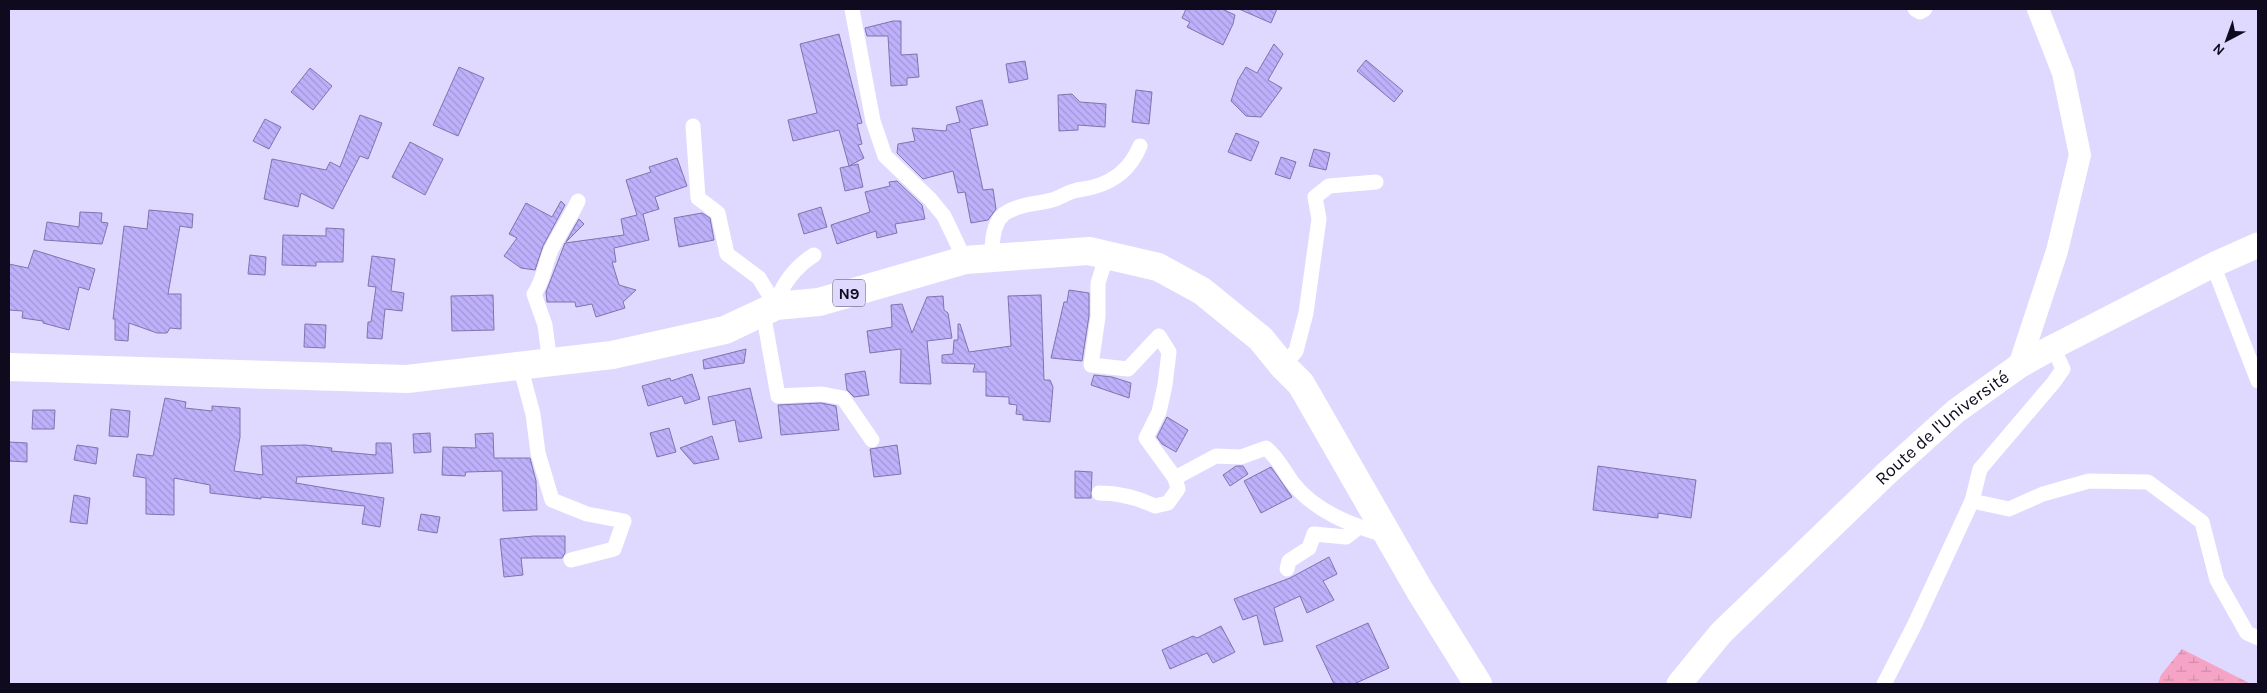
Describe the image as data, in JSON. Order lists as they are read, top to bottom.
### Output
{
  "streets": {
    "highway": ["N9"],
    "main road": ["Route de l'Université"]
  },
  "north": "bottom left"
}
